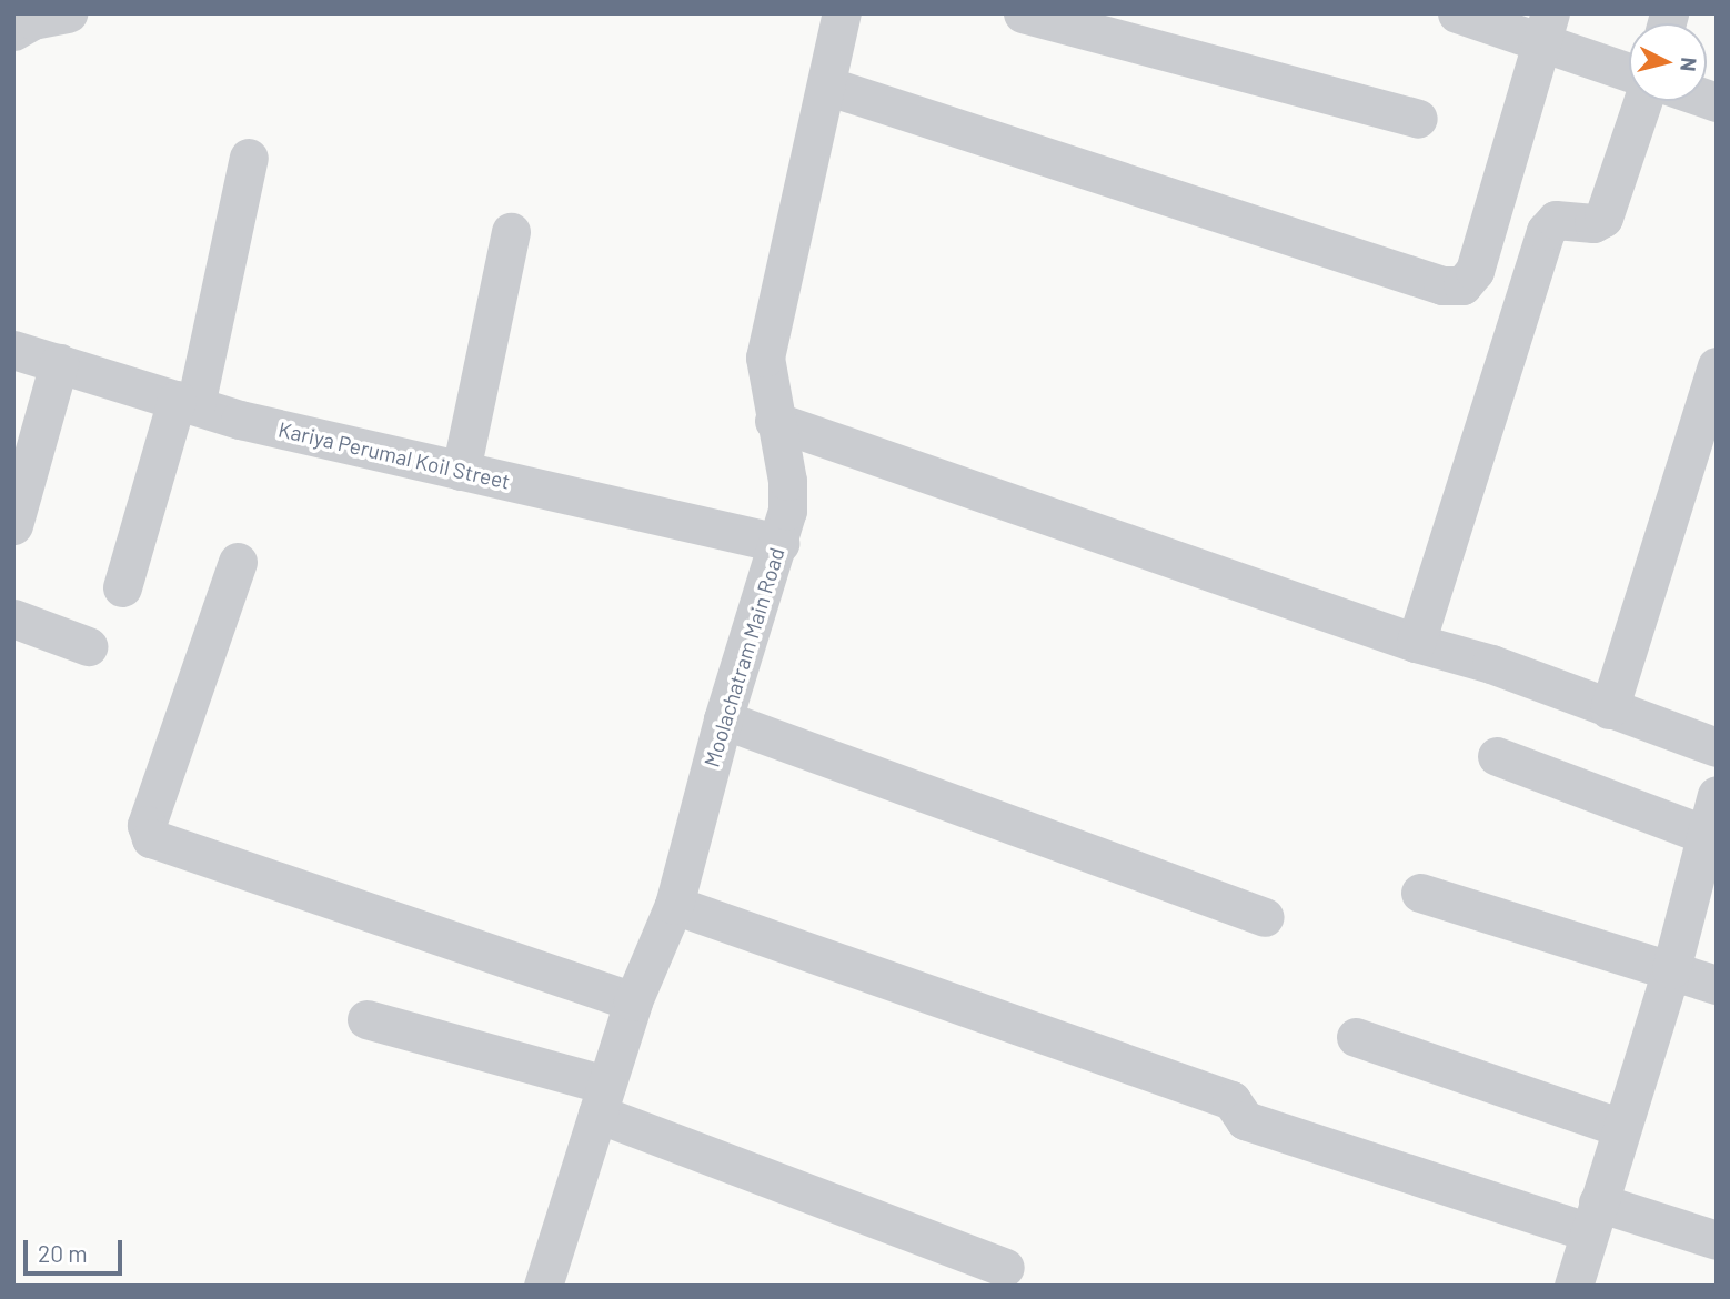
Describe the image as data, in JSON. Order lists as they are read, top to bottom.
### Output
{
  "streets": {
    "street": ["Kariya Perumal Koil Street", "Moolachatram Main Road"]
  },
  "crossings": [
    ["Kariya Perumal Koil Street", "Moolachatram Main Road"]
  ],
  "scale_bar": "20 m",
  "north": "right"
}
